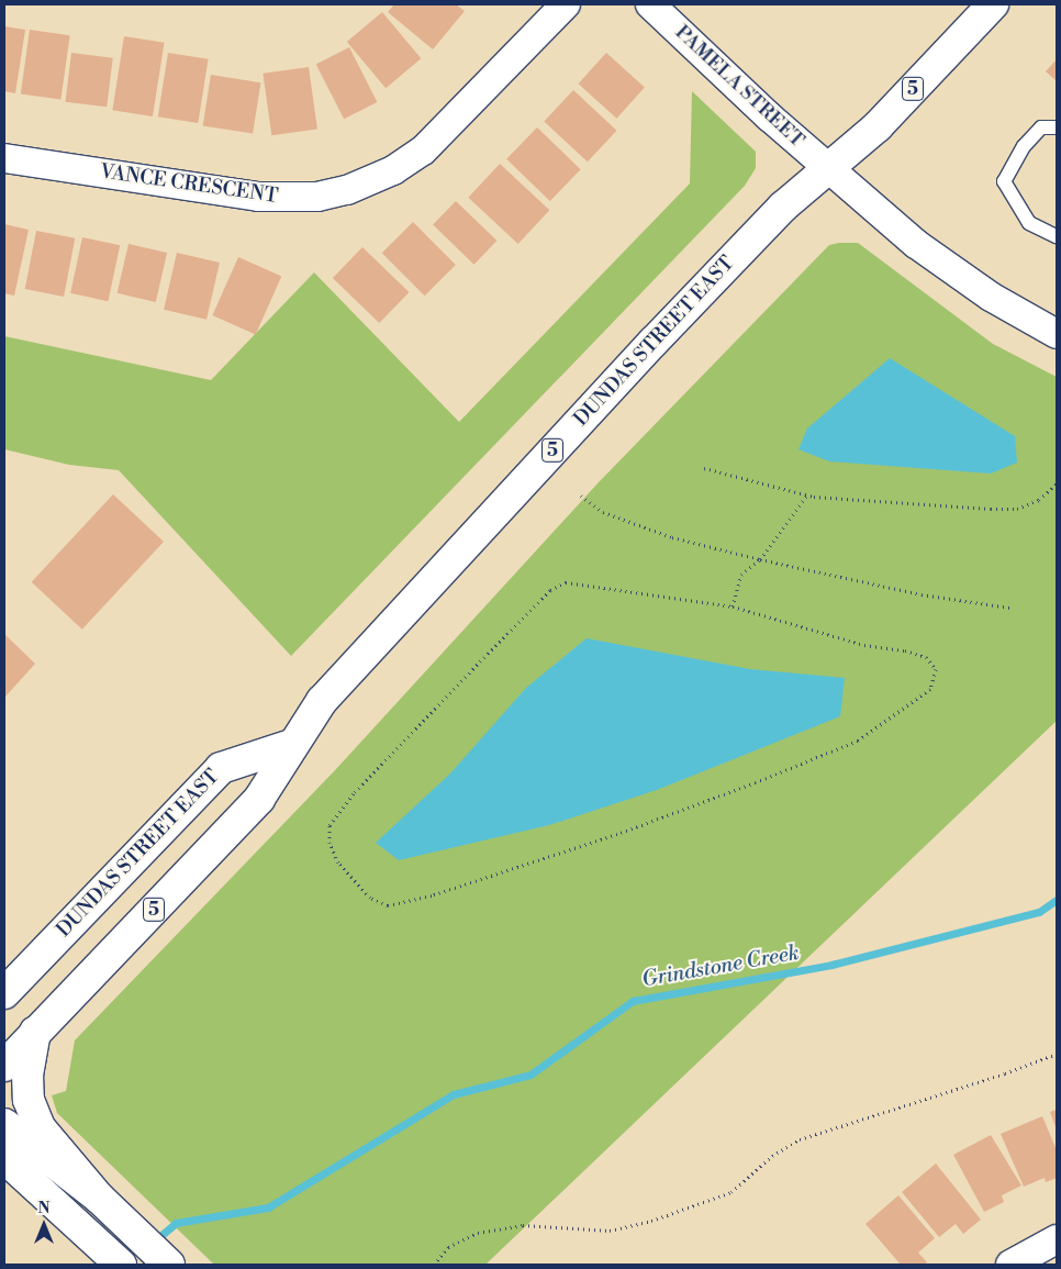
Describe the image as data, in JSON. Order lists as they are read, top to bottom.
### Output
{
  "streets": {
    "main road": ["5", "DUNDAS STREET EAST"],
    "street": ["PAMELA STREET", "VANCE CRESCENT"]
  },
  "crossings": [
    ["PAMELA STREET", "DUNDAS STREET EAST"]
  ],
  "water": ["Grindstone Creek"],
  "north": "top"
}
